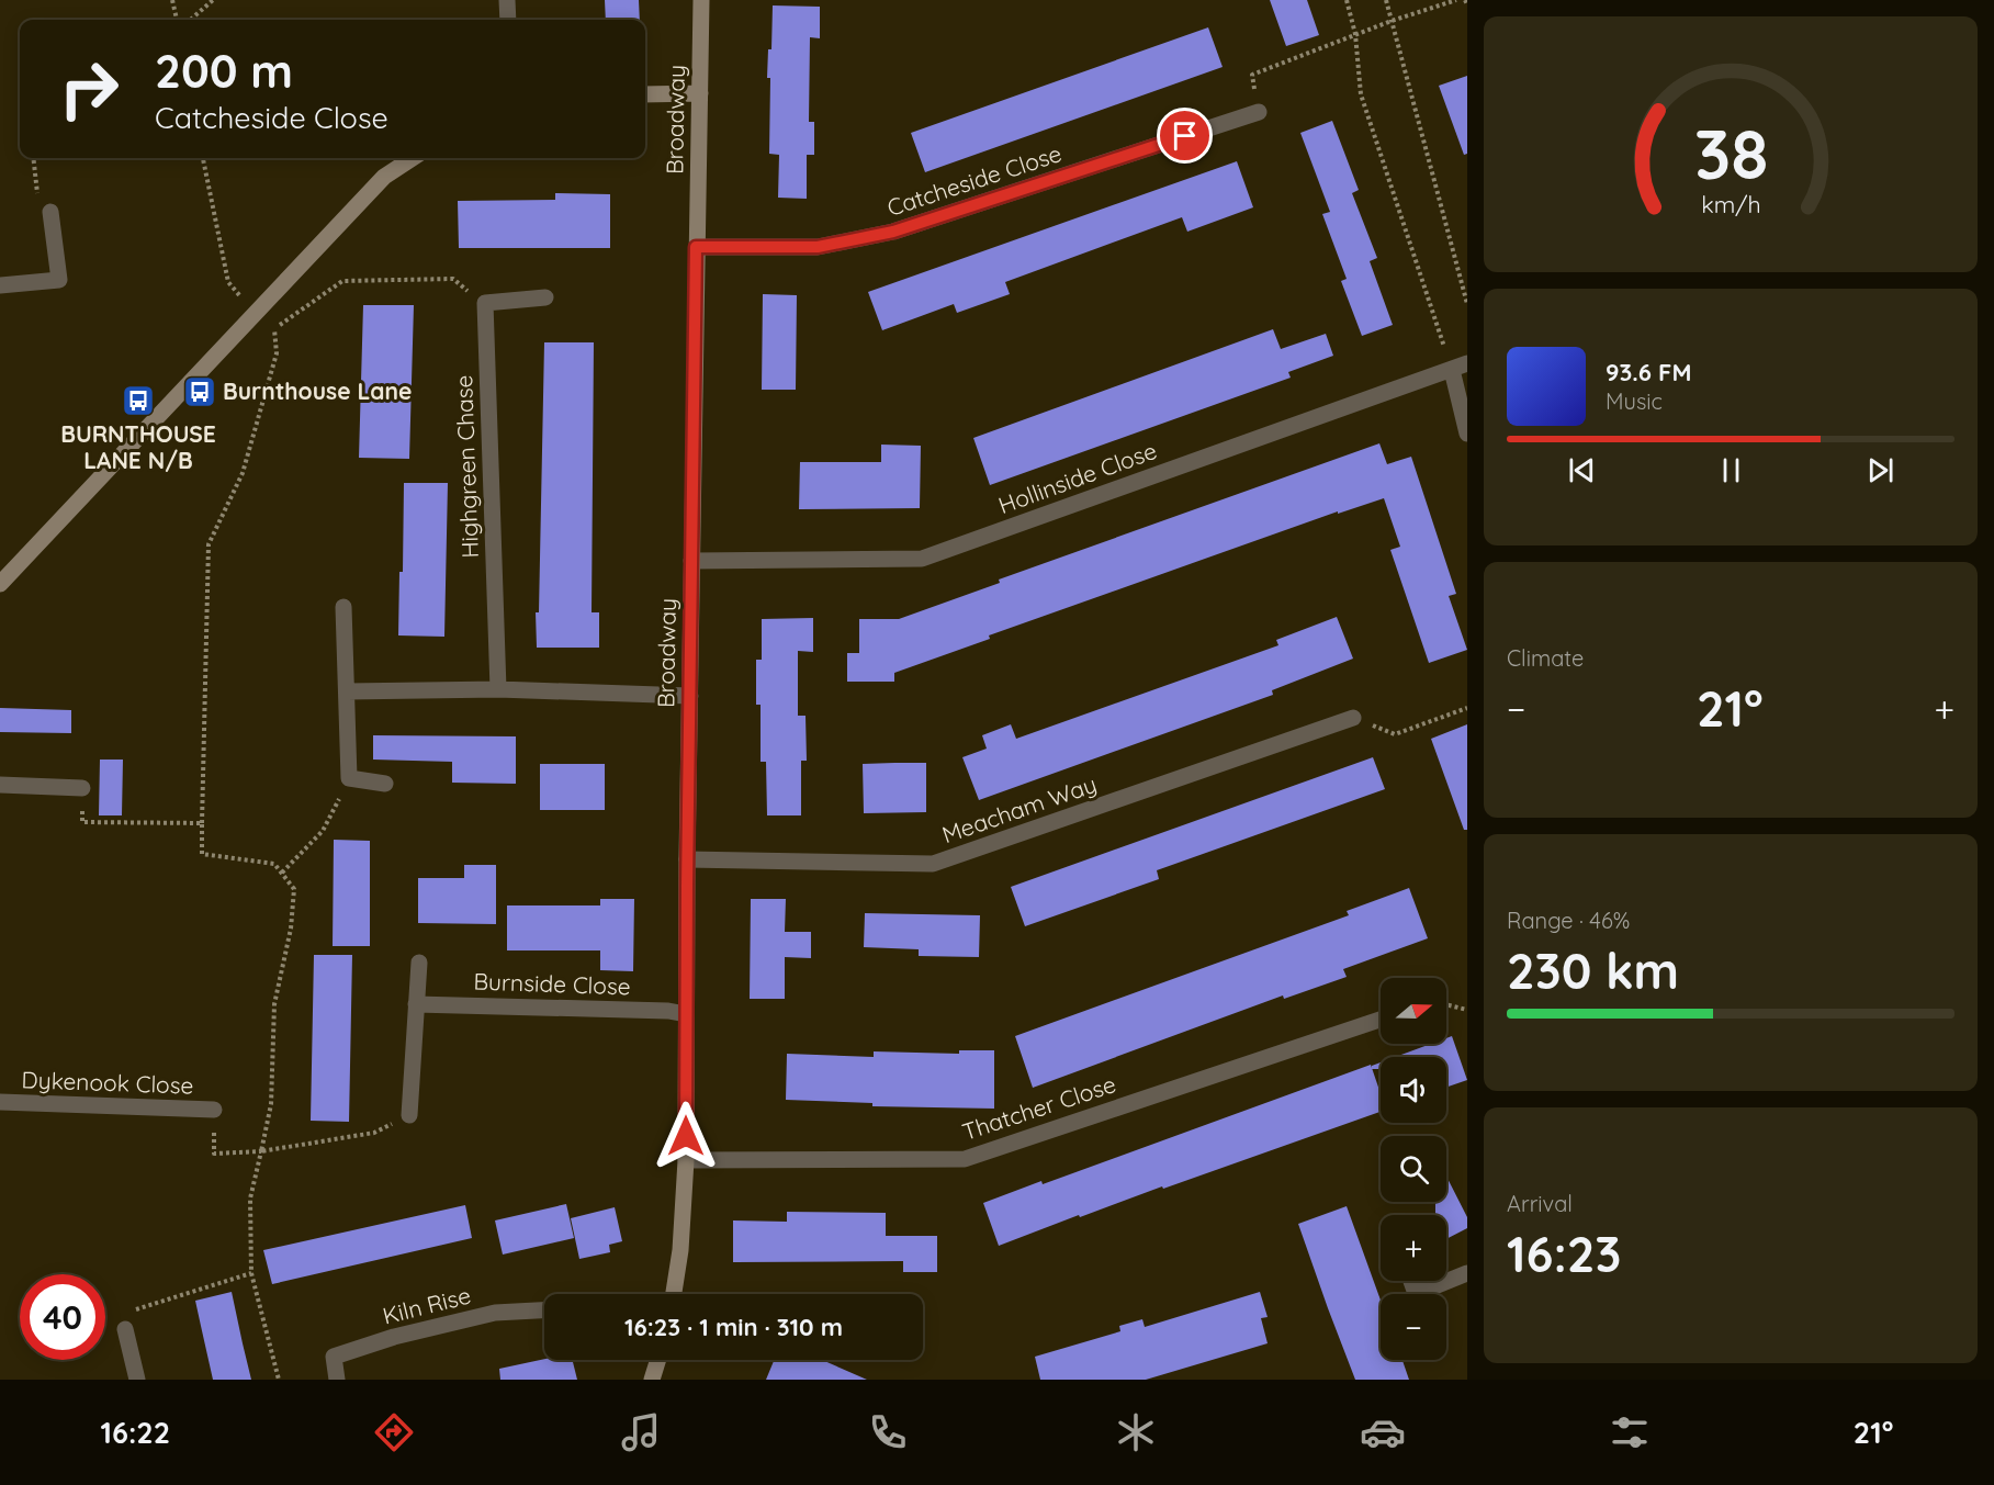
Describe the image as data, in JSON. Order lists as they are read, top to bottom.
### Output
{
  "streets": {
    "street": [
      "Broadway",
      "Catcheside Close",
      "Highgreen Chase",
      "Hollinside Close",
      "Meacham Way",
      "Burnside Close",
      "Dykenook Close",
      "Thatcher Close",
      "Kiln Rise"
    ]
  },
  "crossings": [
    ["Broadway", "Catcheside Close"],
    ["Broadway", "Hollinside Close"],
    ["Broadway", "Meacham Way"],
    ["Broadway", "Burnside Close"],
    ["Broadway", "Thatcher Close"]
  ],
  "places": {
    "bus stop": ["Burnthouse Lane", "BURNTHOUSE LANE N/B"]
  },
  "north": "right",
  "page": {
    "turn": ["200 m", "Catcheside Close"],
    "song": ["93.6 FM", "Music"],
    "tile": [
      "Climate",
      ["Range · 46%", "230 km"],
      ["Arrival", "16:23"]
    ],
    "heat": ["−", "21°", "+"],
    "map_buttons": ["+", "−"],
    "limit": "40",
    "trip": "16:23 · 1 min · 310 m",
    "tabs": ["16:22", "21°"],
    "gauge": ["38", "km/h"]
  }
}
